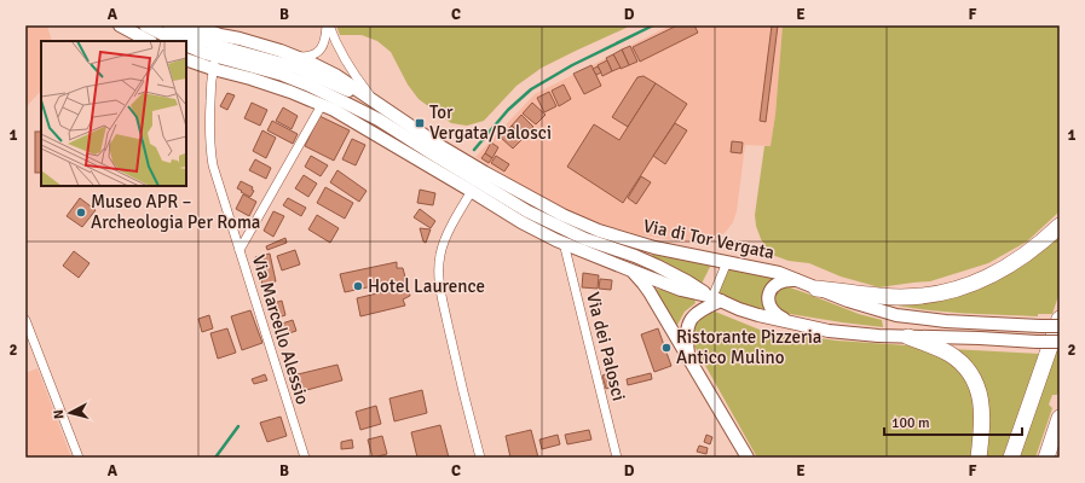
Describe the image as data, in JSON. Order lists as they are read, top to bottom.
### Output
{
  "streets": {
    "main road": ["Via di Tor Vergata"],
    "street": ["Via Marcello Alessio", "Via dei Palosci"]
  },
  "crossings": [
    ["Via di Tor Vergata", "Via Marcello Alessio"],
    ["Via di Tor Vergata", "Via dei Palosci"]
  ],
  "places": {
    "transit": ["Tor Vergata/Palosci"],
    "other": ["Museo APR – Archeologia Per Roma", "Hotel Laurence", "Ristorante Pizzeria Antico Mulino"]
  },
  "scale_bar": "100 m",
  "north": "left",
  "grid": {
    "columns": [
      "A",
      "B",
      "C",
      "D",
      "E",
      "F"
    ],
    "rows": ["1", "2"]
  }
}
